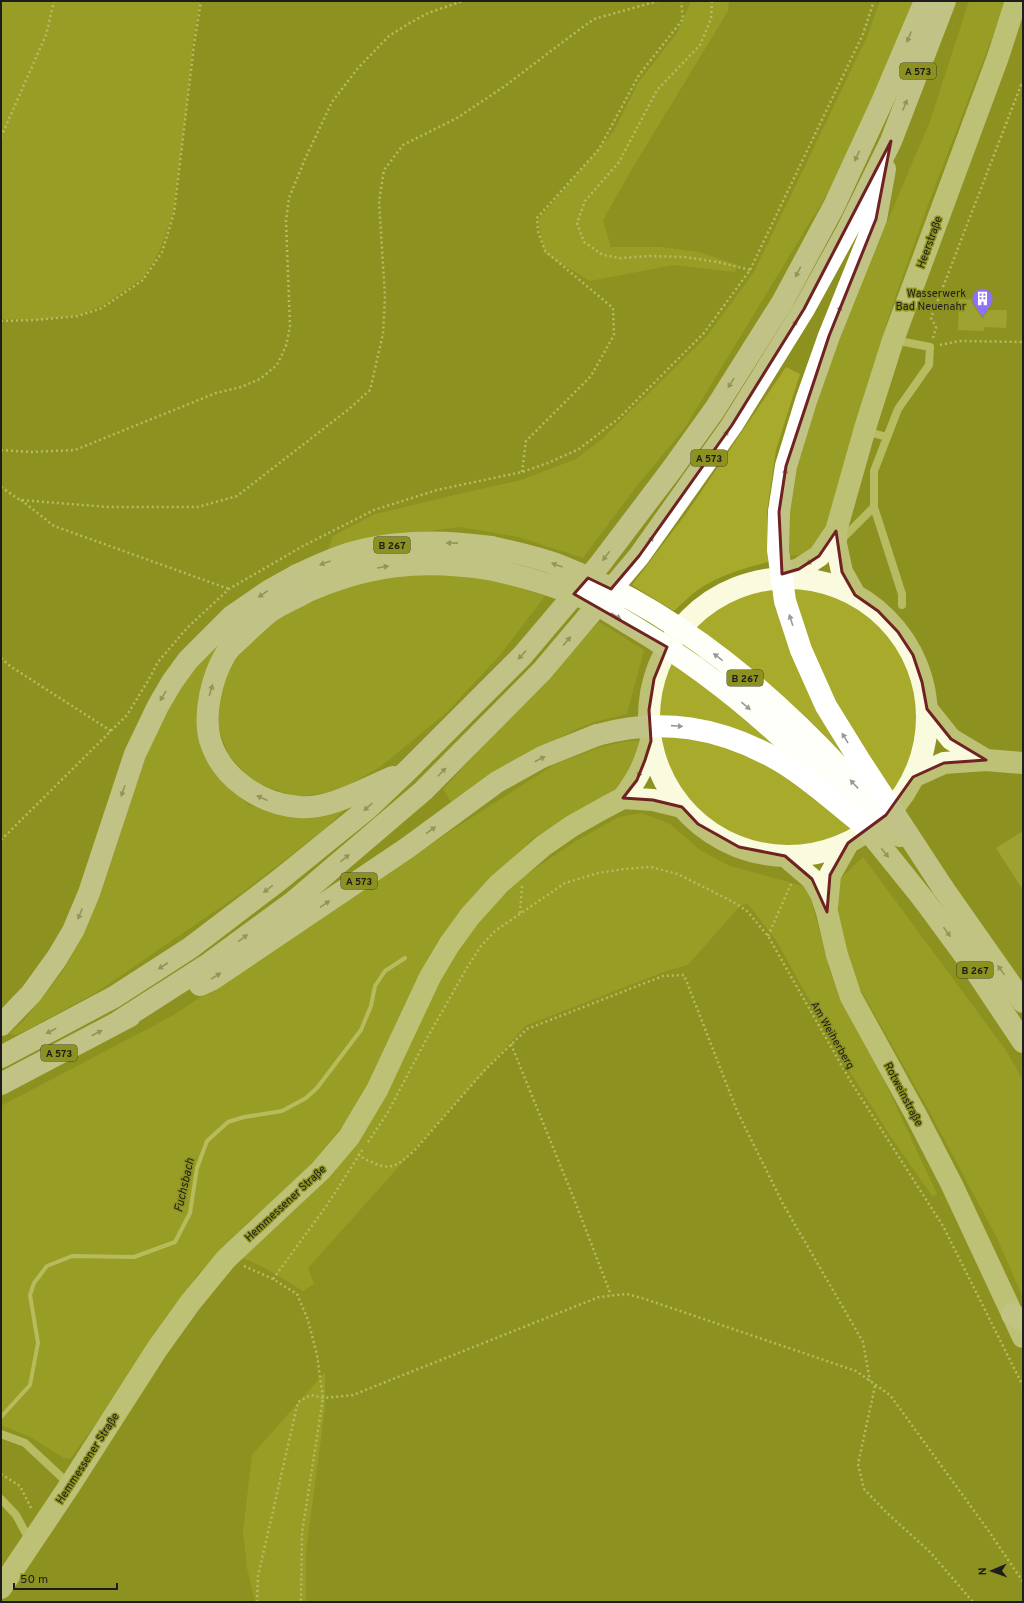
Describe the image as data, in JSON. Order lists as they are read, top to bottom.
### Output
{
  "streets": {
    "highway": ["A 573"],
    "main road": [
      "Heerstraße",
      "B 267",
      "Rotweinstraße",
      "Hemmessener Straße"
    ],
    "path": ["Am Weiherberg"]
  },
  "crossings": [
    ["A 573", "B 267"]
  ],
  "water": ["Fuchsbach"],
  "places": {
    "building": ["Wasserwerk Bad Neuenahr"]
  },
  "scale_bar": "50 m",
  "north": "left"
}
